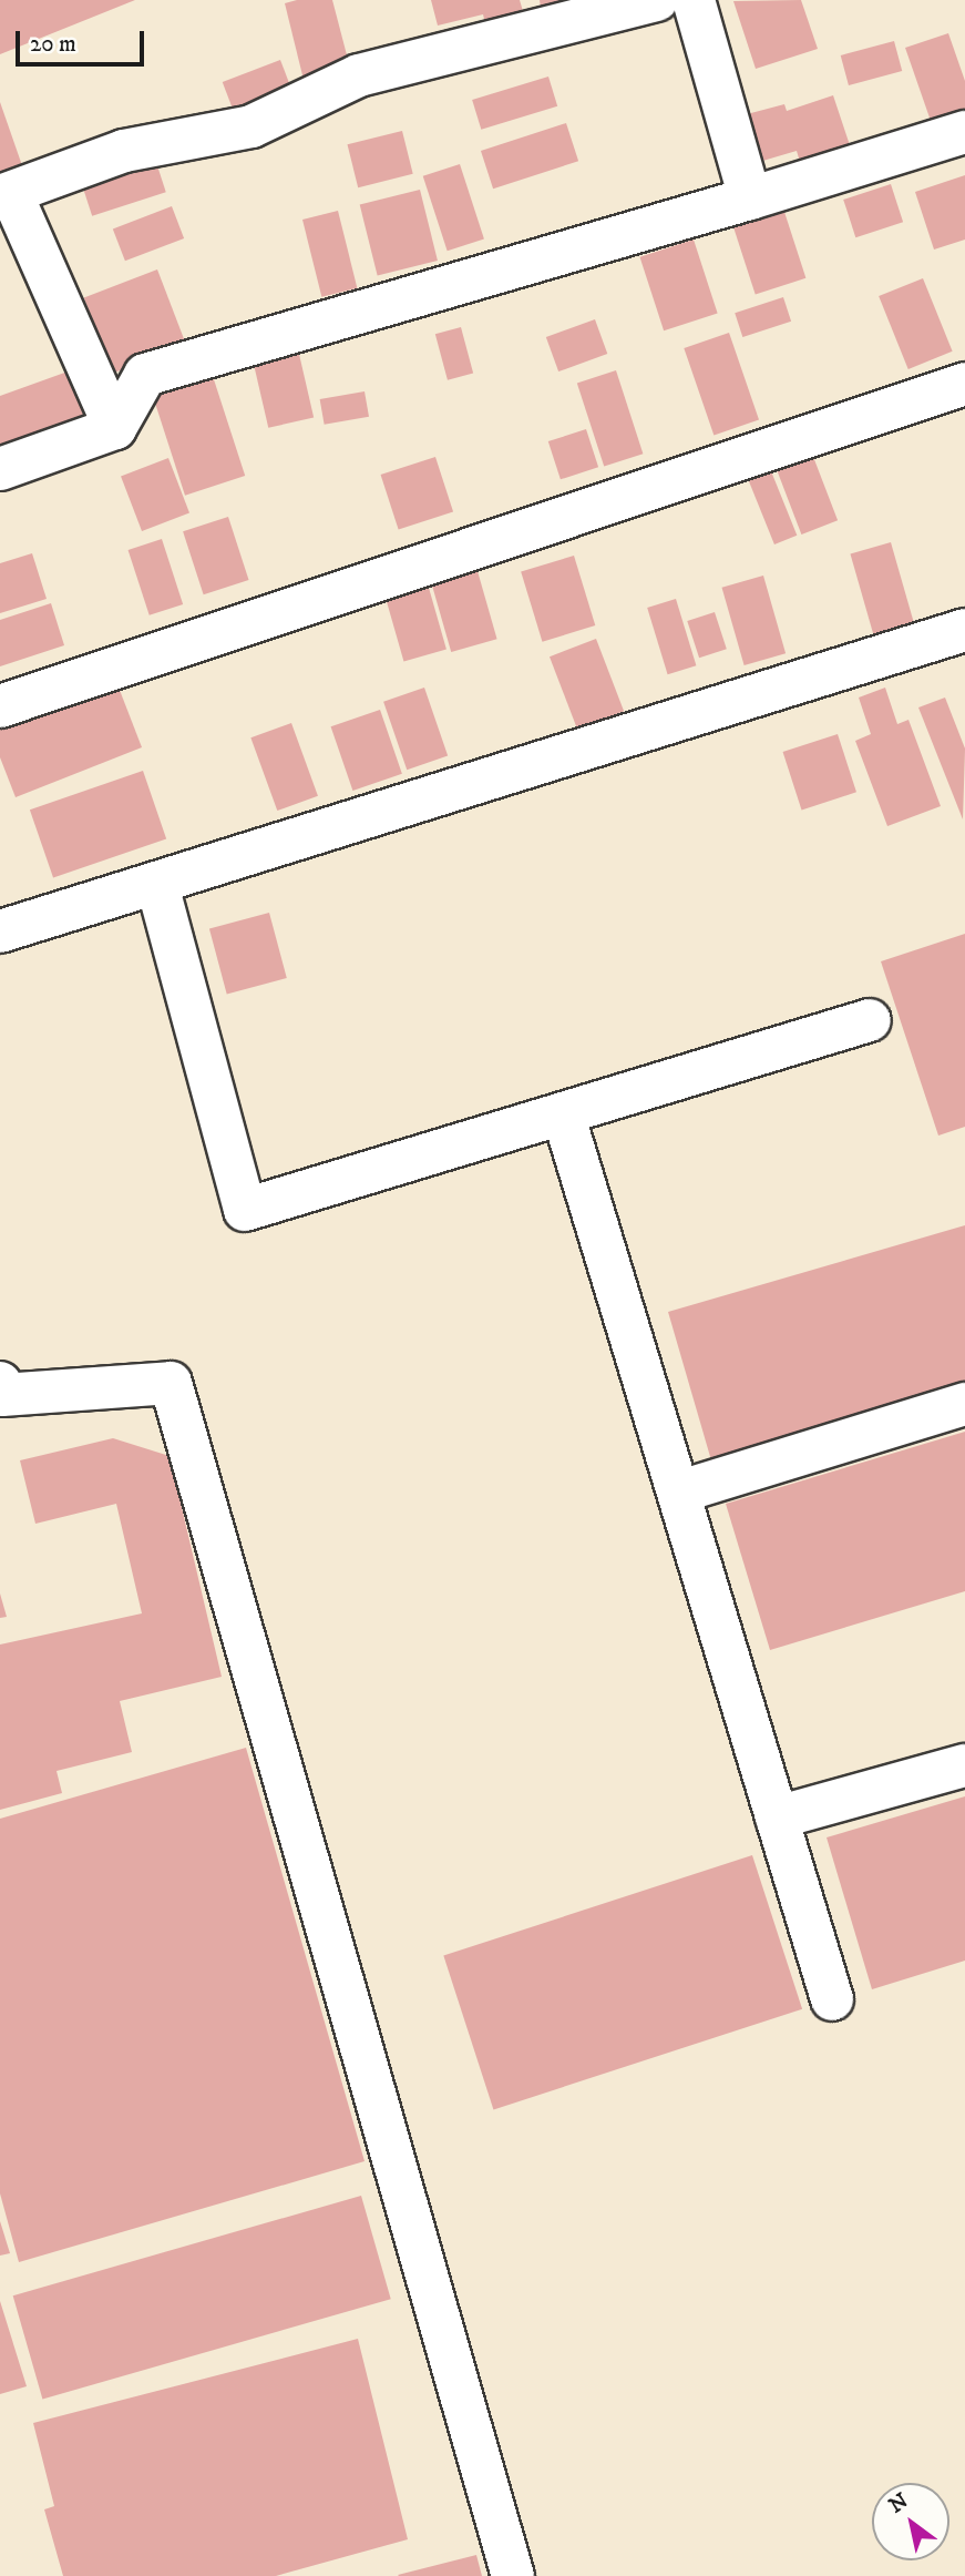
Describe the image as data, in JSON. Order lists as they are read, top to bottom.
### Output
{
  "scale_bar": "20 m",
  "north": "top left"
}
